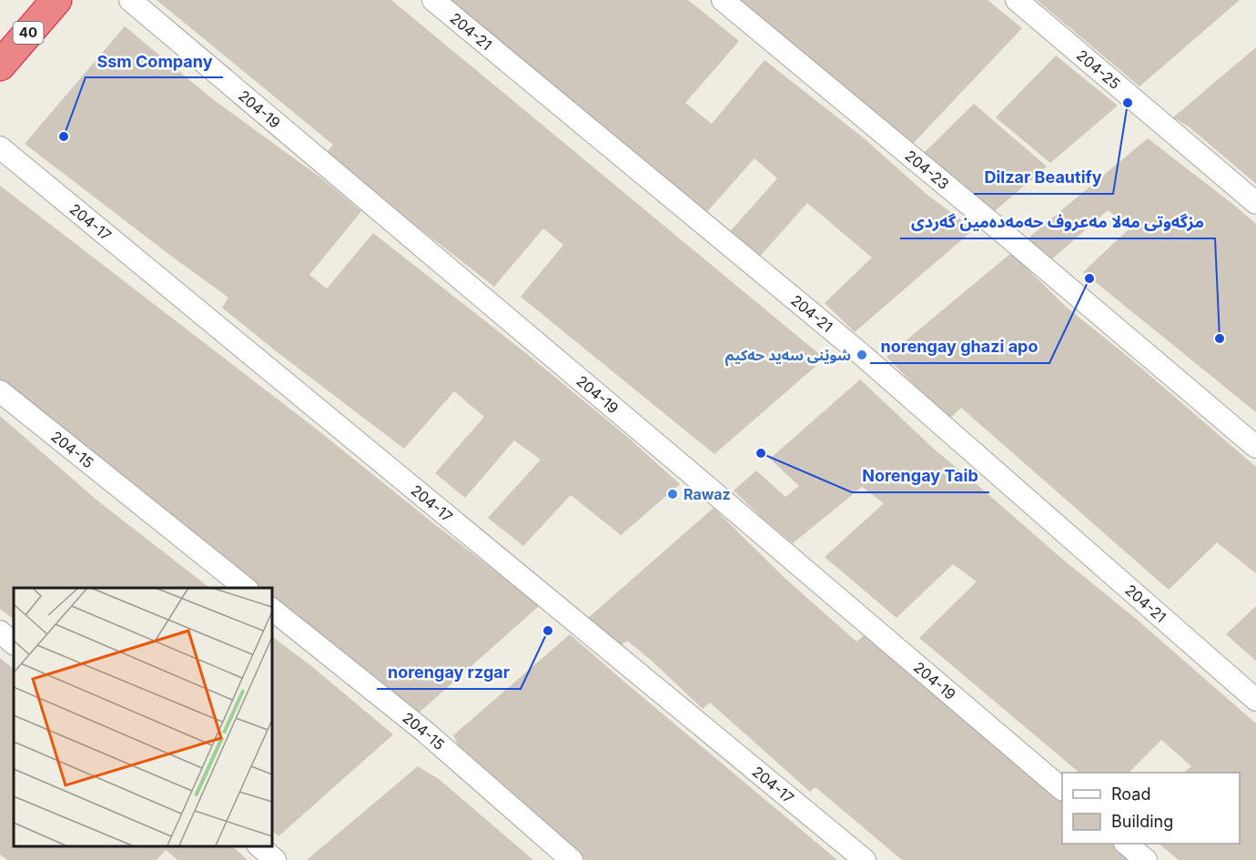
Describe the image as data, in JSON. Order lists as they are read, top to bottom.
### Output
{
  "streets": {
    "highway": ["40"],
    "street": [
      "204-21",
      "204-25",
      "204-19",
      "204-23",
      "204-17",
      "204-15"
    ]
  },
  "places": [
    "Dilzar Beautify",
    "Ssm Company",
    "norengay ghazi apo",
    "مزگەوتی مەلا مەعروف حەمەدەمین گەردی",
    "شوێنی سەید حەکیم",
    "Norengay Taib",
    "Rawaz",
    "norengay rzgar"
  ],
  "legend": ["Road", "Building"]
}
